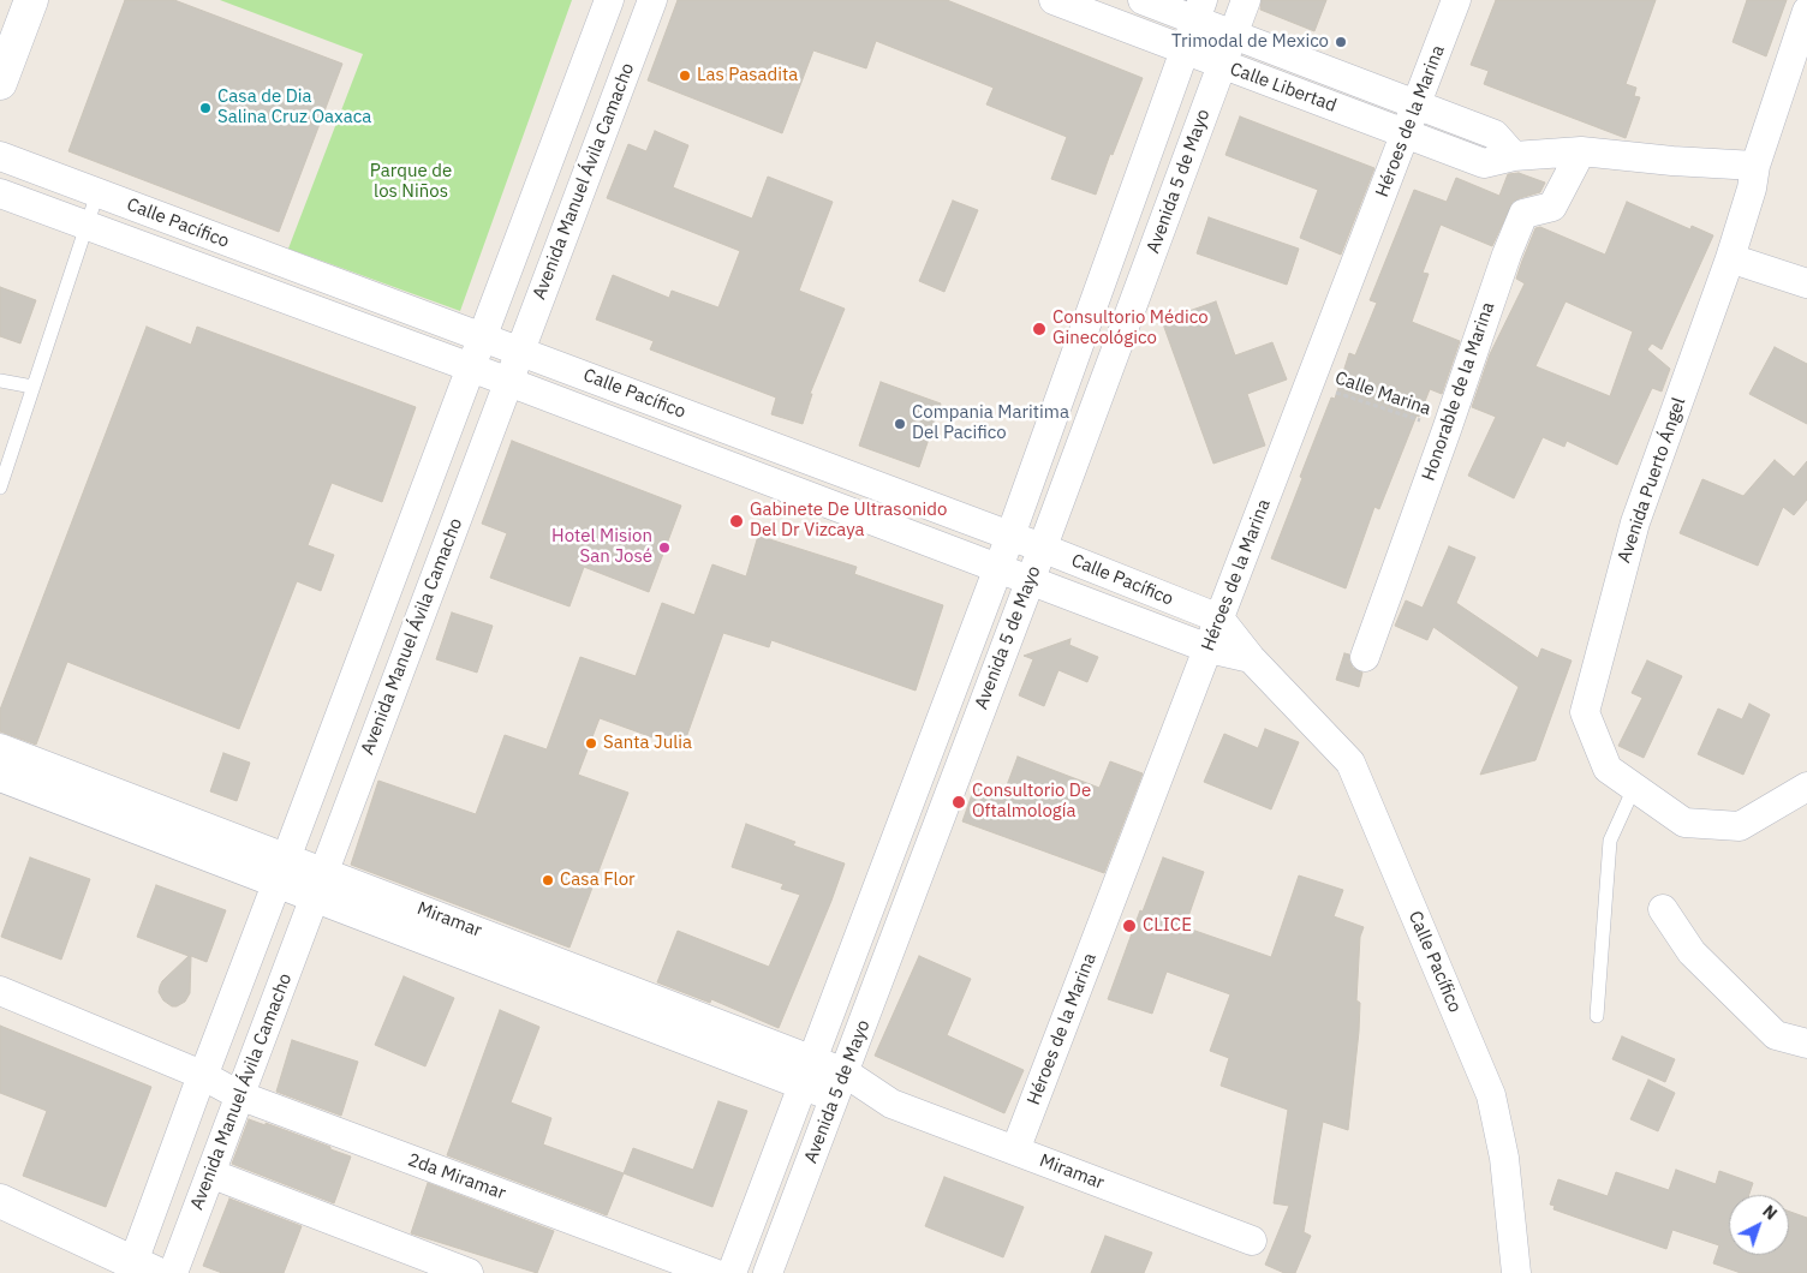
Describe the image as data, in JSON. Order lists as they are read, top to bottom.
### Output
{
  "streets": {
    "street": [
      "Calle Libertad",
      "Héroes de la Marina",
      "Avenida Manuel Ávila Camacho",
      "Avenida 5 de Mayo",
      "Calle Pacífico",
      "Honorable de la Marina",
      "Avenida Puerto Ángel",
      "Miramar",
      "2da Miramar"
    ],
    "path": ["Calle Marina"]
  },
  "crossings": [
    ["Calle Libertad", "Héroes de la Marina"],
    ["Calle Libertad", "Avenida 5 de Mayo"],
    ["Calle Libertad", "Honorable de la Marina"],
    ["Calle Libertad", "Avenida Puerto Ángel"],
    ["Héroes de la Marina", "Calle Pacífico"],
    ["Héroes de la Marina", "Calle Marina"],
    ["Héroes de la Marina", "Miramar"],
    ["Avenida Manuel Ávila Camacho", "Calle Pacífico"],
    ["Avenida Manuel Ávila Camacho", "Miramar"],
    ["Avenida Manuel Ávila Camacho", "2da Miramar"],
    ["Avenida 5 de Mayo", "Calle Pacífico"],
    ["Avenida 5 de Mayo", "Miramar"],
    ["Honorable de la Marina", "Calle Marina"]
  ],
  "parks": ["Parque de los Niños"],
  "places": [
    "Trimodal de Mexico",
    "Las Pasadita",
    "Casa de Dia Salina Cruz Oaxaca",
    "Consultorio Médico Ginecológico",
    "Compania Maritima Del Pacifico",
    "Gabinete De Ultrasonido Del Dr Vizcaya",
    "Hotel Mision San José",
    "Santa Julia",
    "Consultorio De Oftalmología",
    "Casa Flor",
    "CLICE"
  ],
  "north": "top right"
}
